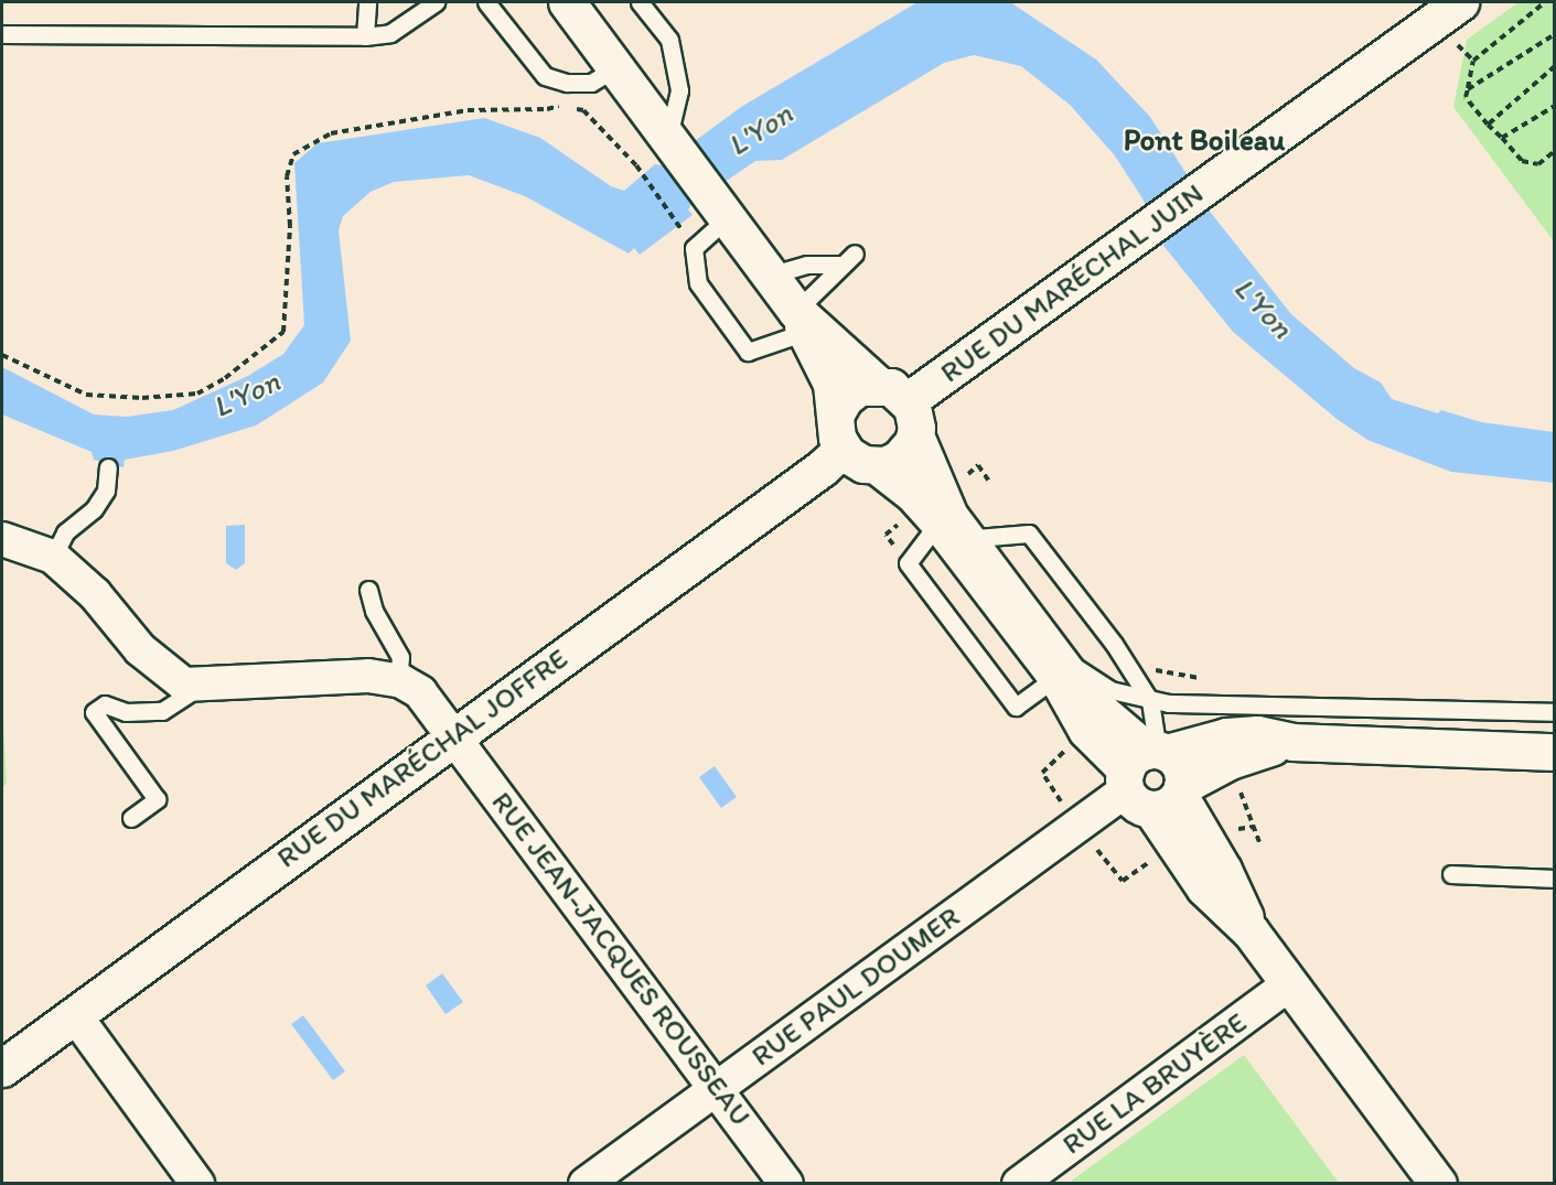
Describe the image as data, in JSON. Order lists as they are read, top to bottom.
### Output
{
  "streets": {
    "main road": ["RUE DU MARÉCHAL JUIN", "RUE DU MARÉCHAL JOFFRE"],
    "street": ["RUE JEAN-JACQUES ROUSSEAU", "RUE PAUL DOUMER", "RUE LA BRUYÈRE"]
  },
  "crossings": [
    ["RUE DU MARÉCHAL JUIN", "RUE DU MARÉCHAL JOFFRE"],
    ["RUE DU MARÉCHAL JOFFRE", "RUE JEAN-JACQUES ROUSSEAU"],
    ["RUE JEAN-JACQUES ROUSSEAU", "RUE PAUL DOUMER"]
  ],
  "districts": ["Pont Boileau"],
  "water": ["L'Yon"]
}
